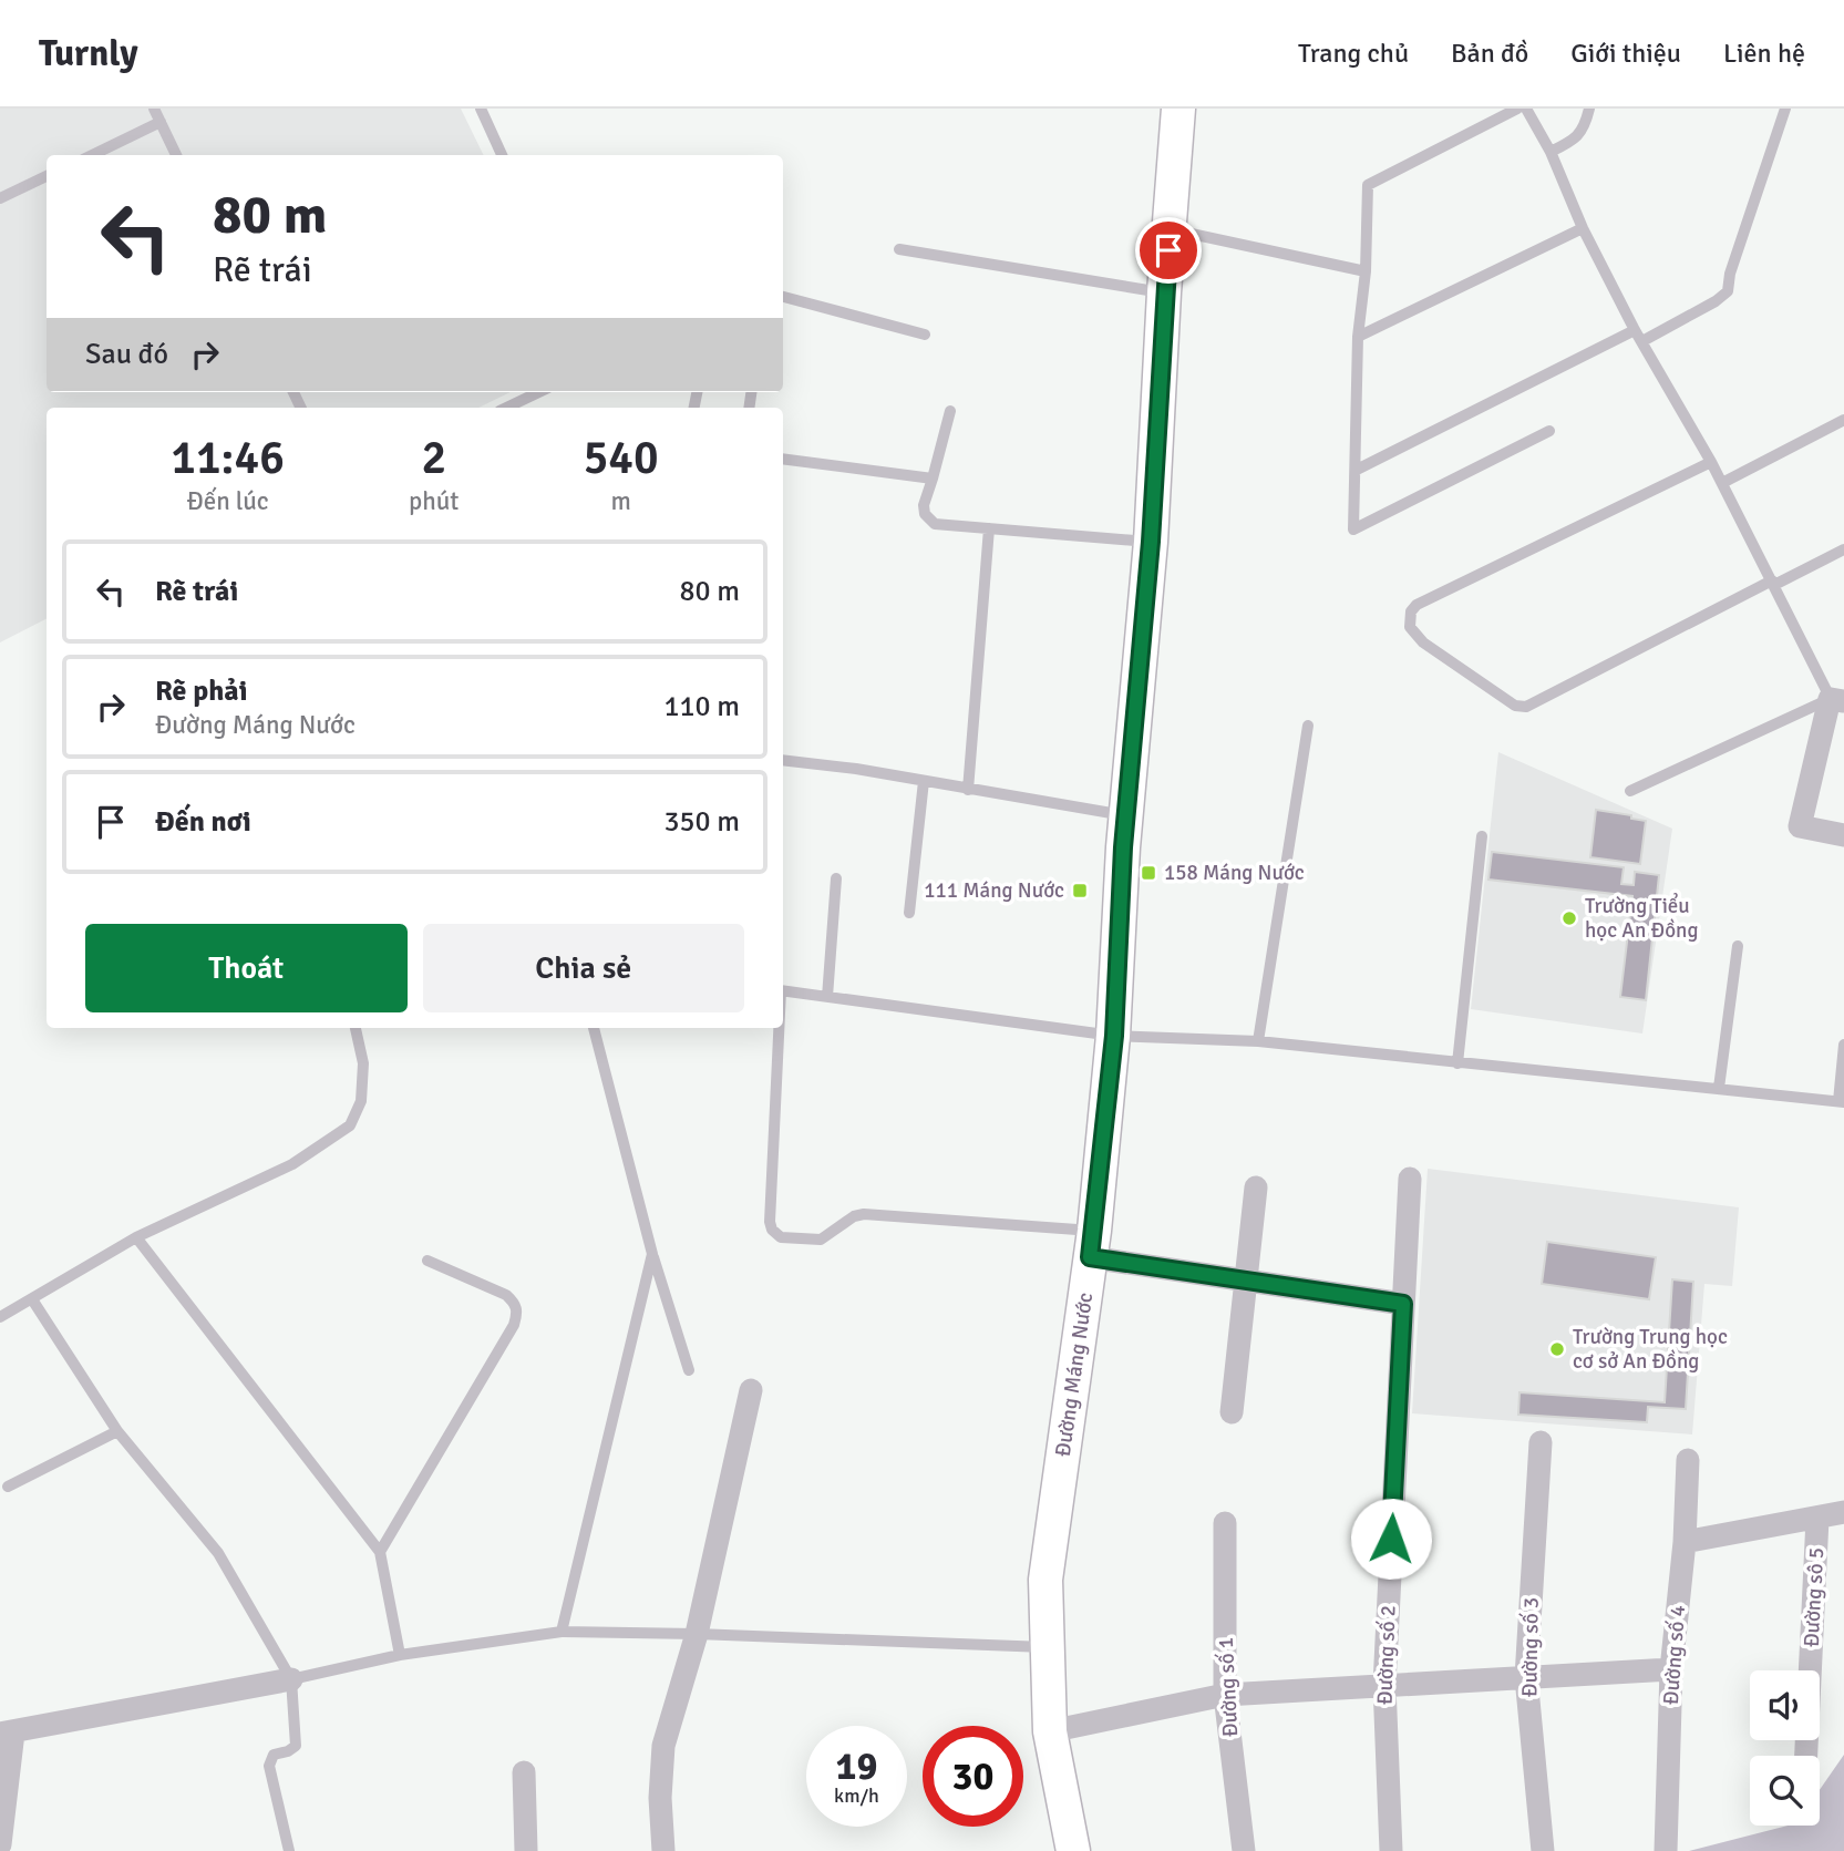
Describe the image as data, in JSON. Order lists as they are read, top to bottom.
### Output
{
  "streets": {
    "main road": ["Đường Máng Nước"],
    "street": [
      "Đường sô 5",
      "Đường số 3",
      "Đường số 2",
      "Đường số 4",
      "Đường số 1"
    ]
  },
  "places": {
    "transit": ["158 Máng Nước", "111 Máng Nước"],
    "other": ["Trường Tiểu học An Đồng", "Trường Trung học cơ sở An Đồng"]
  },
  "page": {
    "header": "Turnly",
    "nav": [
      "Trang chủ",
      "Bản đồ",
      "Giới thiệu",
      "Liên hệ"
    ],
    "turn": ["80 m", "Rẽ trái"],
    "then": "Sau đó",
    "eta": [
      "11:46",
      "Đến lúc",
      "2",
      "phút",
      "540",
      "m"
    ],
    "list": [
      {
        "name": "Rẽ trái",
        "value": "80 m"
      },
      {
        "name": "Rẽ phải",
        "note": "Đường Máng Nước",
        "value": "110 m"
      },
      {
        "name": "Đến nơi",
        "value": "350 m"
      }
    ],
    "buttons": ["Thoát", "Chia sẻ"],
    "speed": "19 km/h",
    "limit": "30"
  }
}
